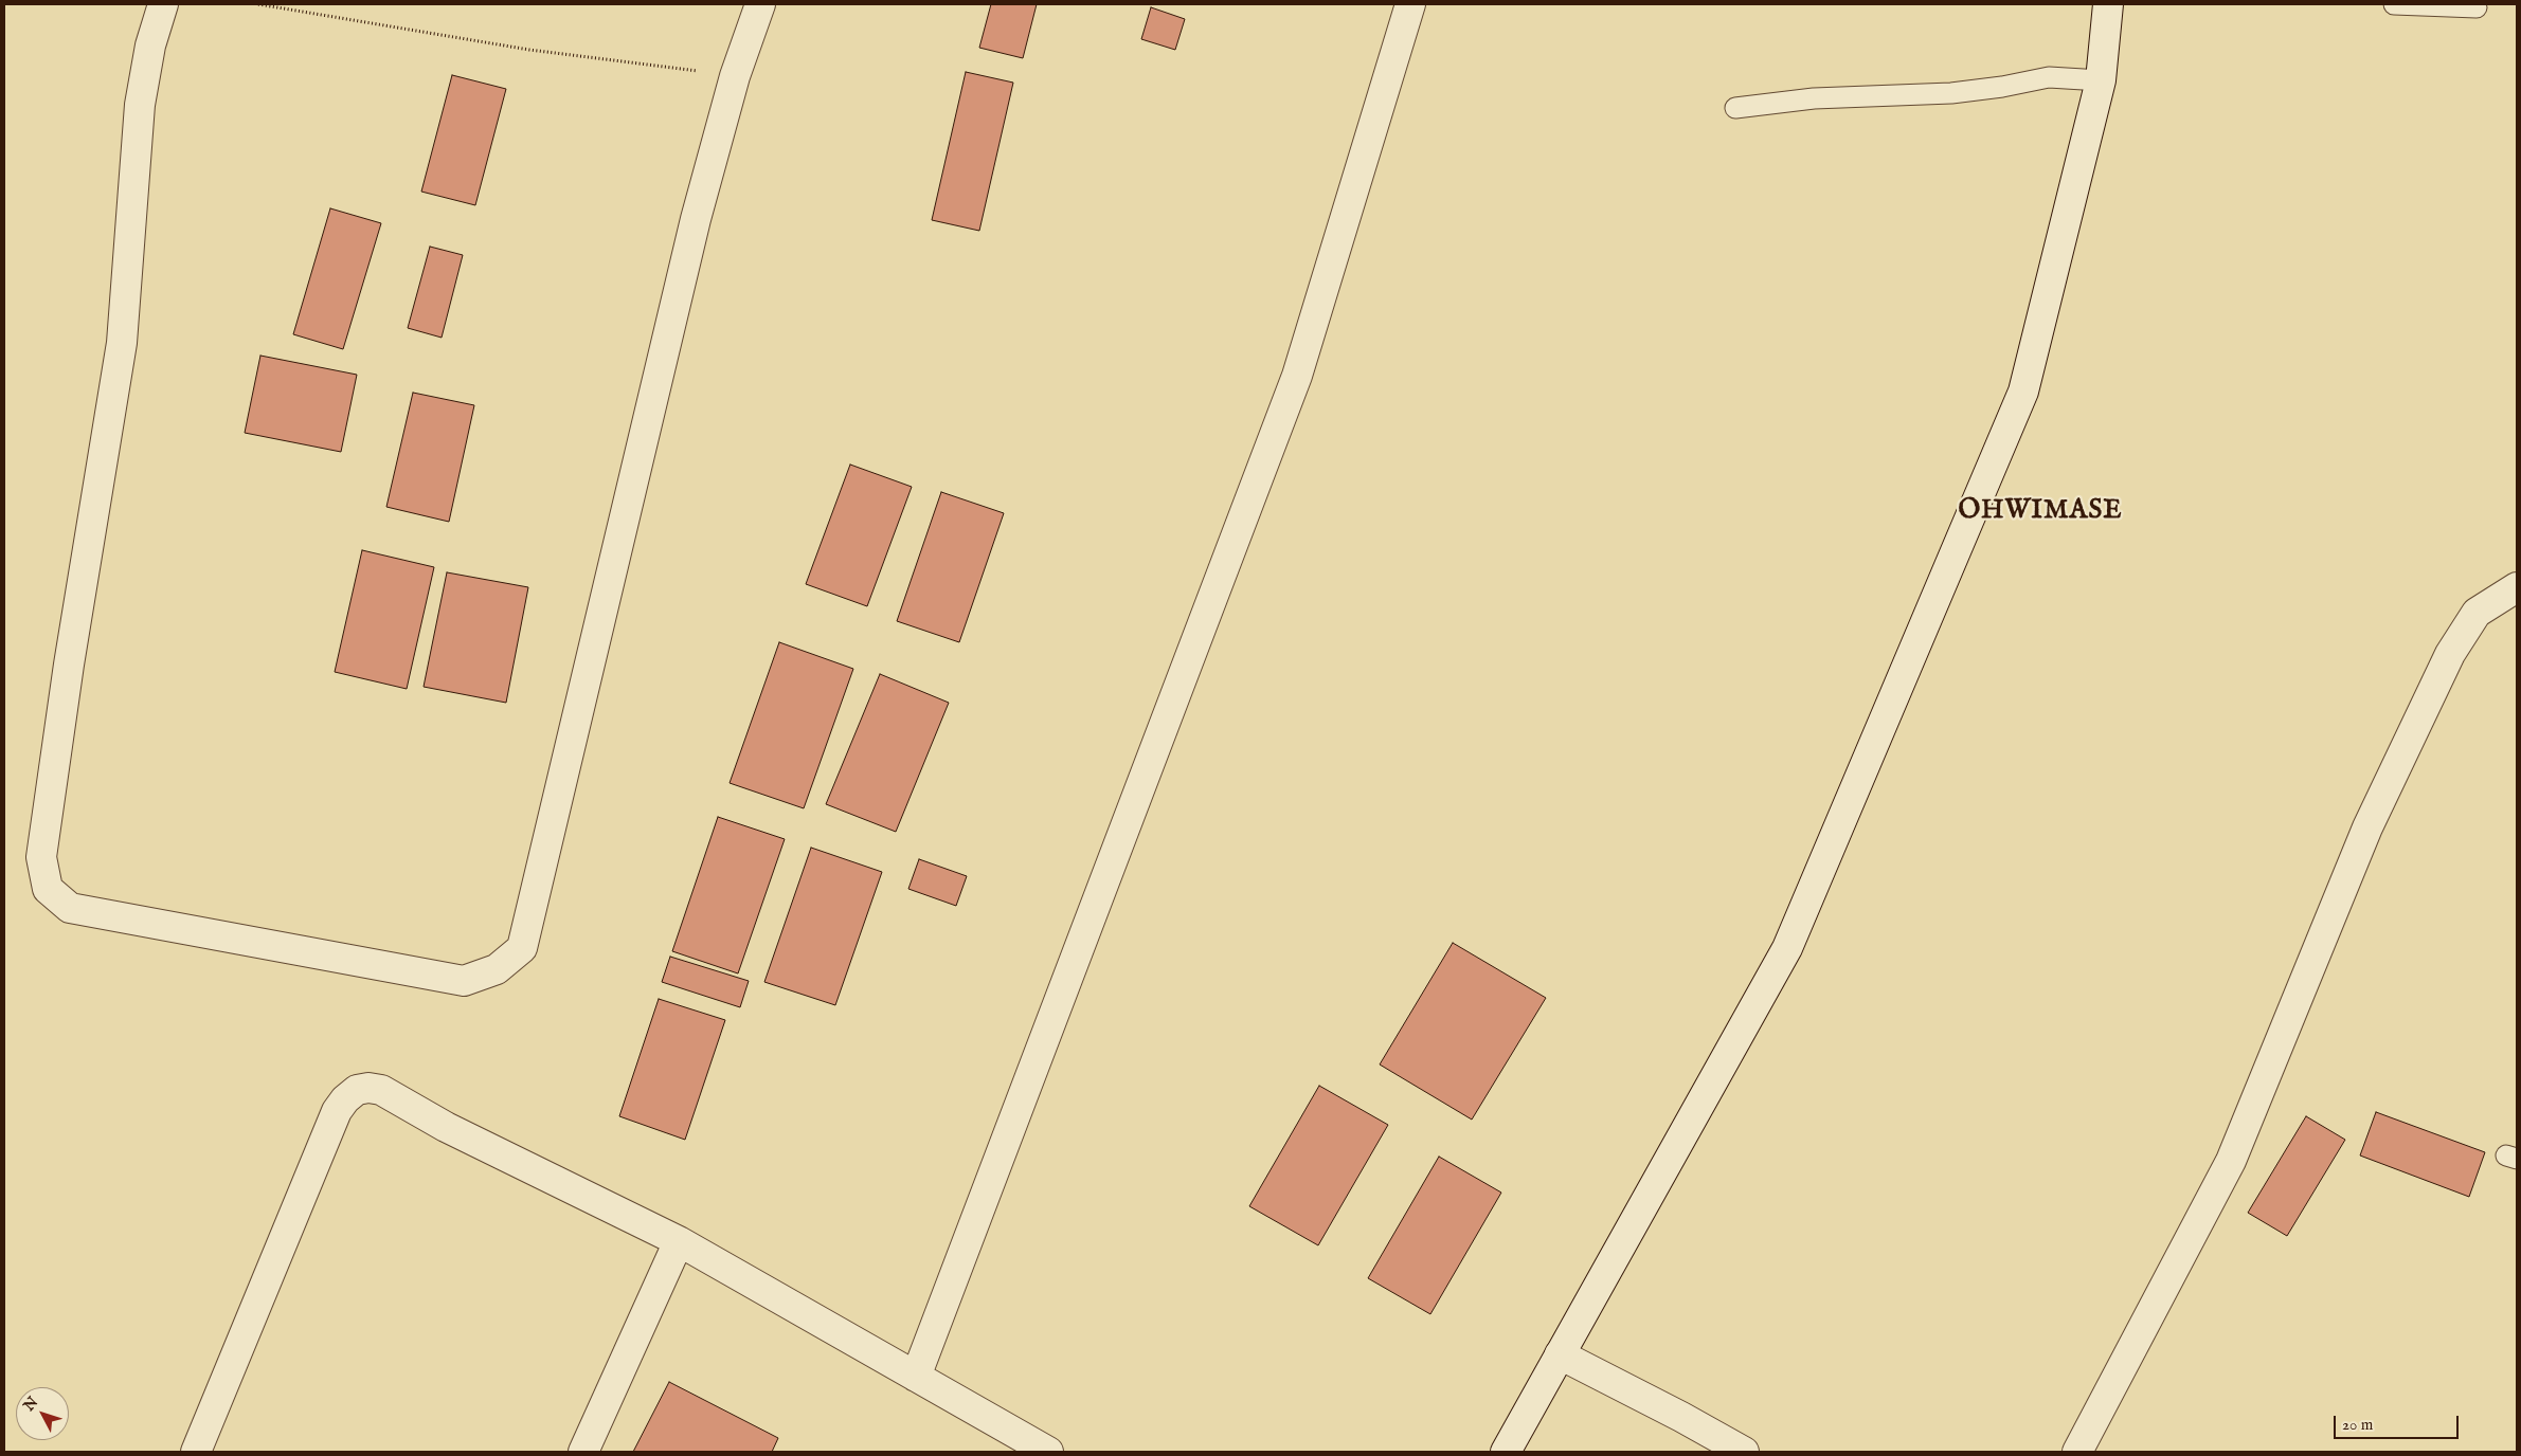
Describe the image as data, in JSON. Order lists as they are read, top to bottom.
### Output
{
  "districts": ["OHWIMASE"],
  "scale_bar": "20 m",
  "north": "top left"
}
